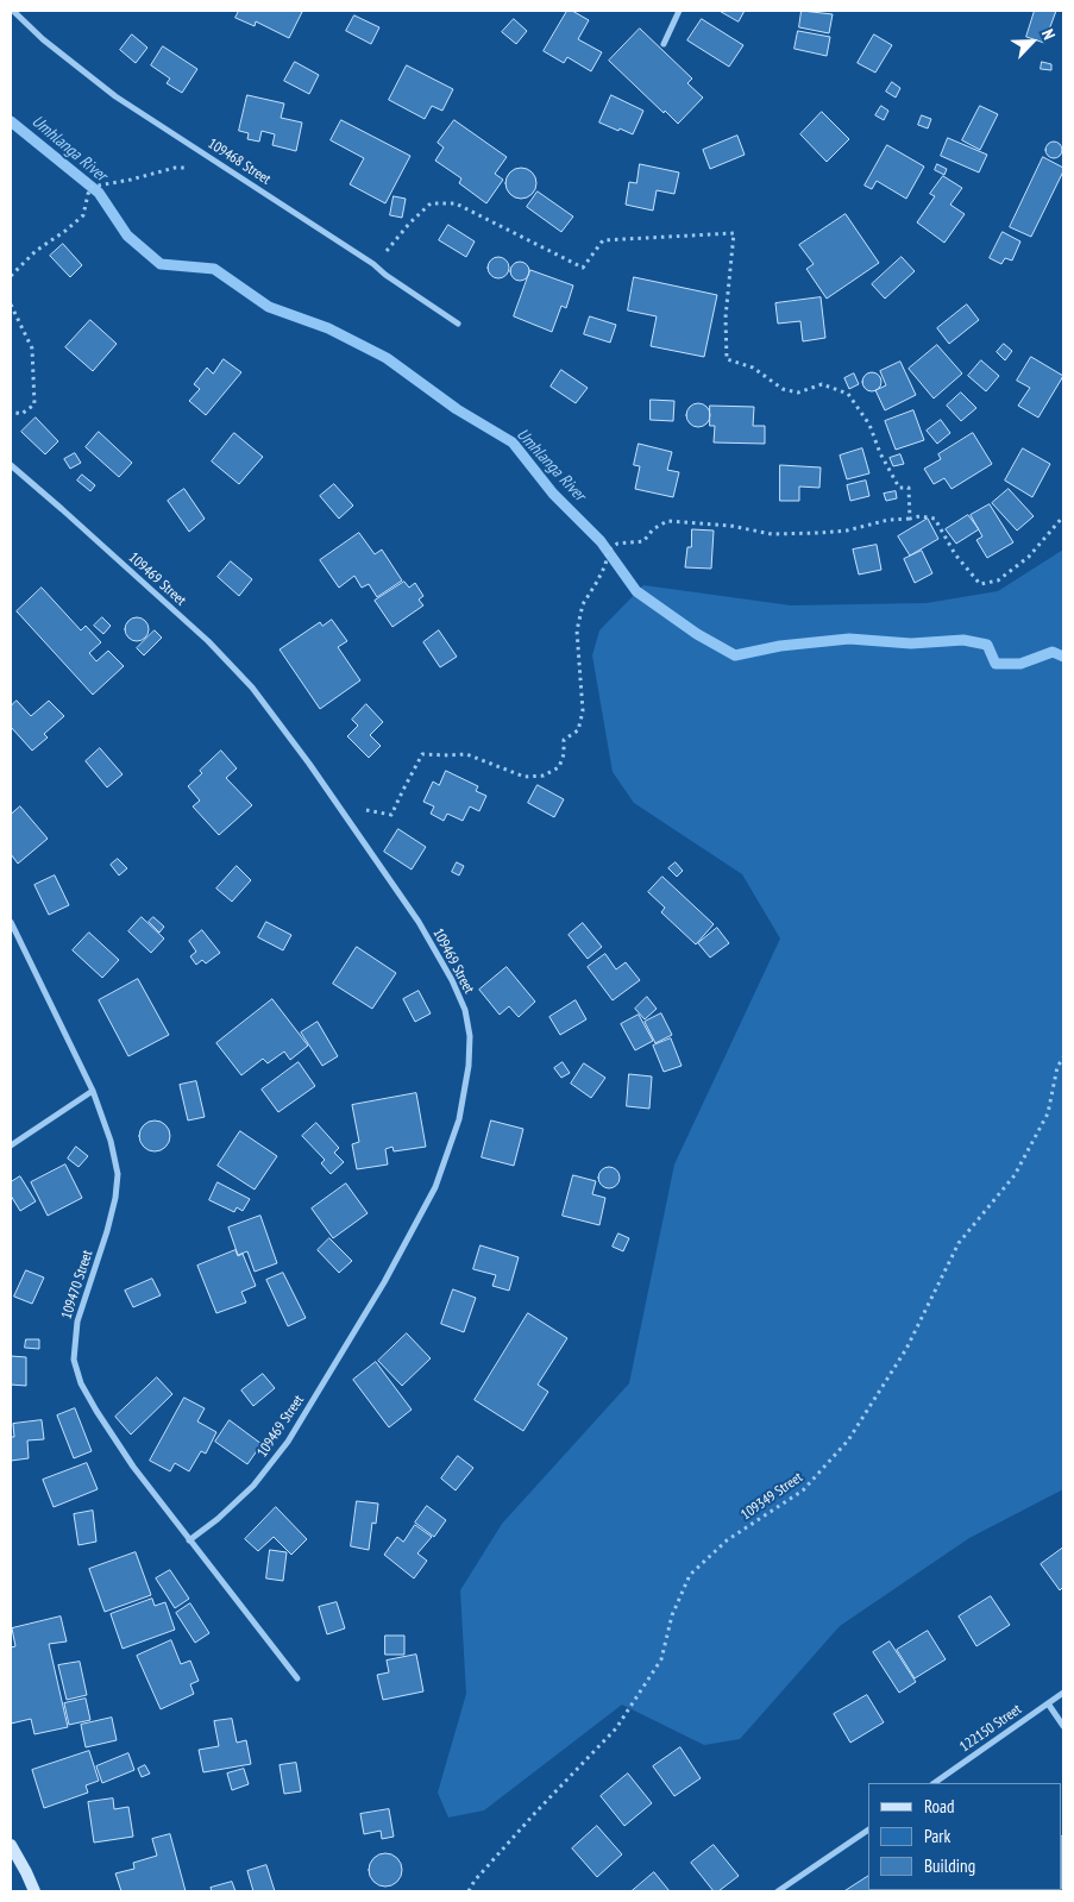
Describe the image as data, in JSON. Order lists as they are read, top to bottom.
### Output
{
  "streets": {
    "street": [
      "109468 Street",
      "109469 Street",
      "109470 Street",
      "122150 Street"
    ],
    "path": ["109349 Street"]
  },
  "crossings": [
    ["109469 Street", "109470 Street"]
  ],
  "water": ["Umhlanga River"],
  "legend": ["Road", "Park", "Building"],
  "north": "top right"
}
